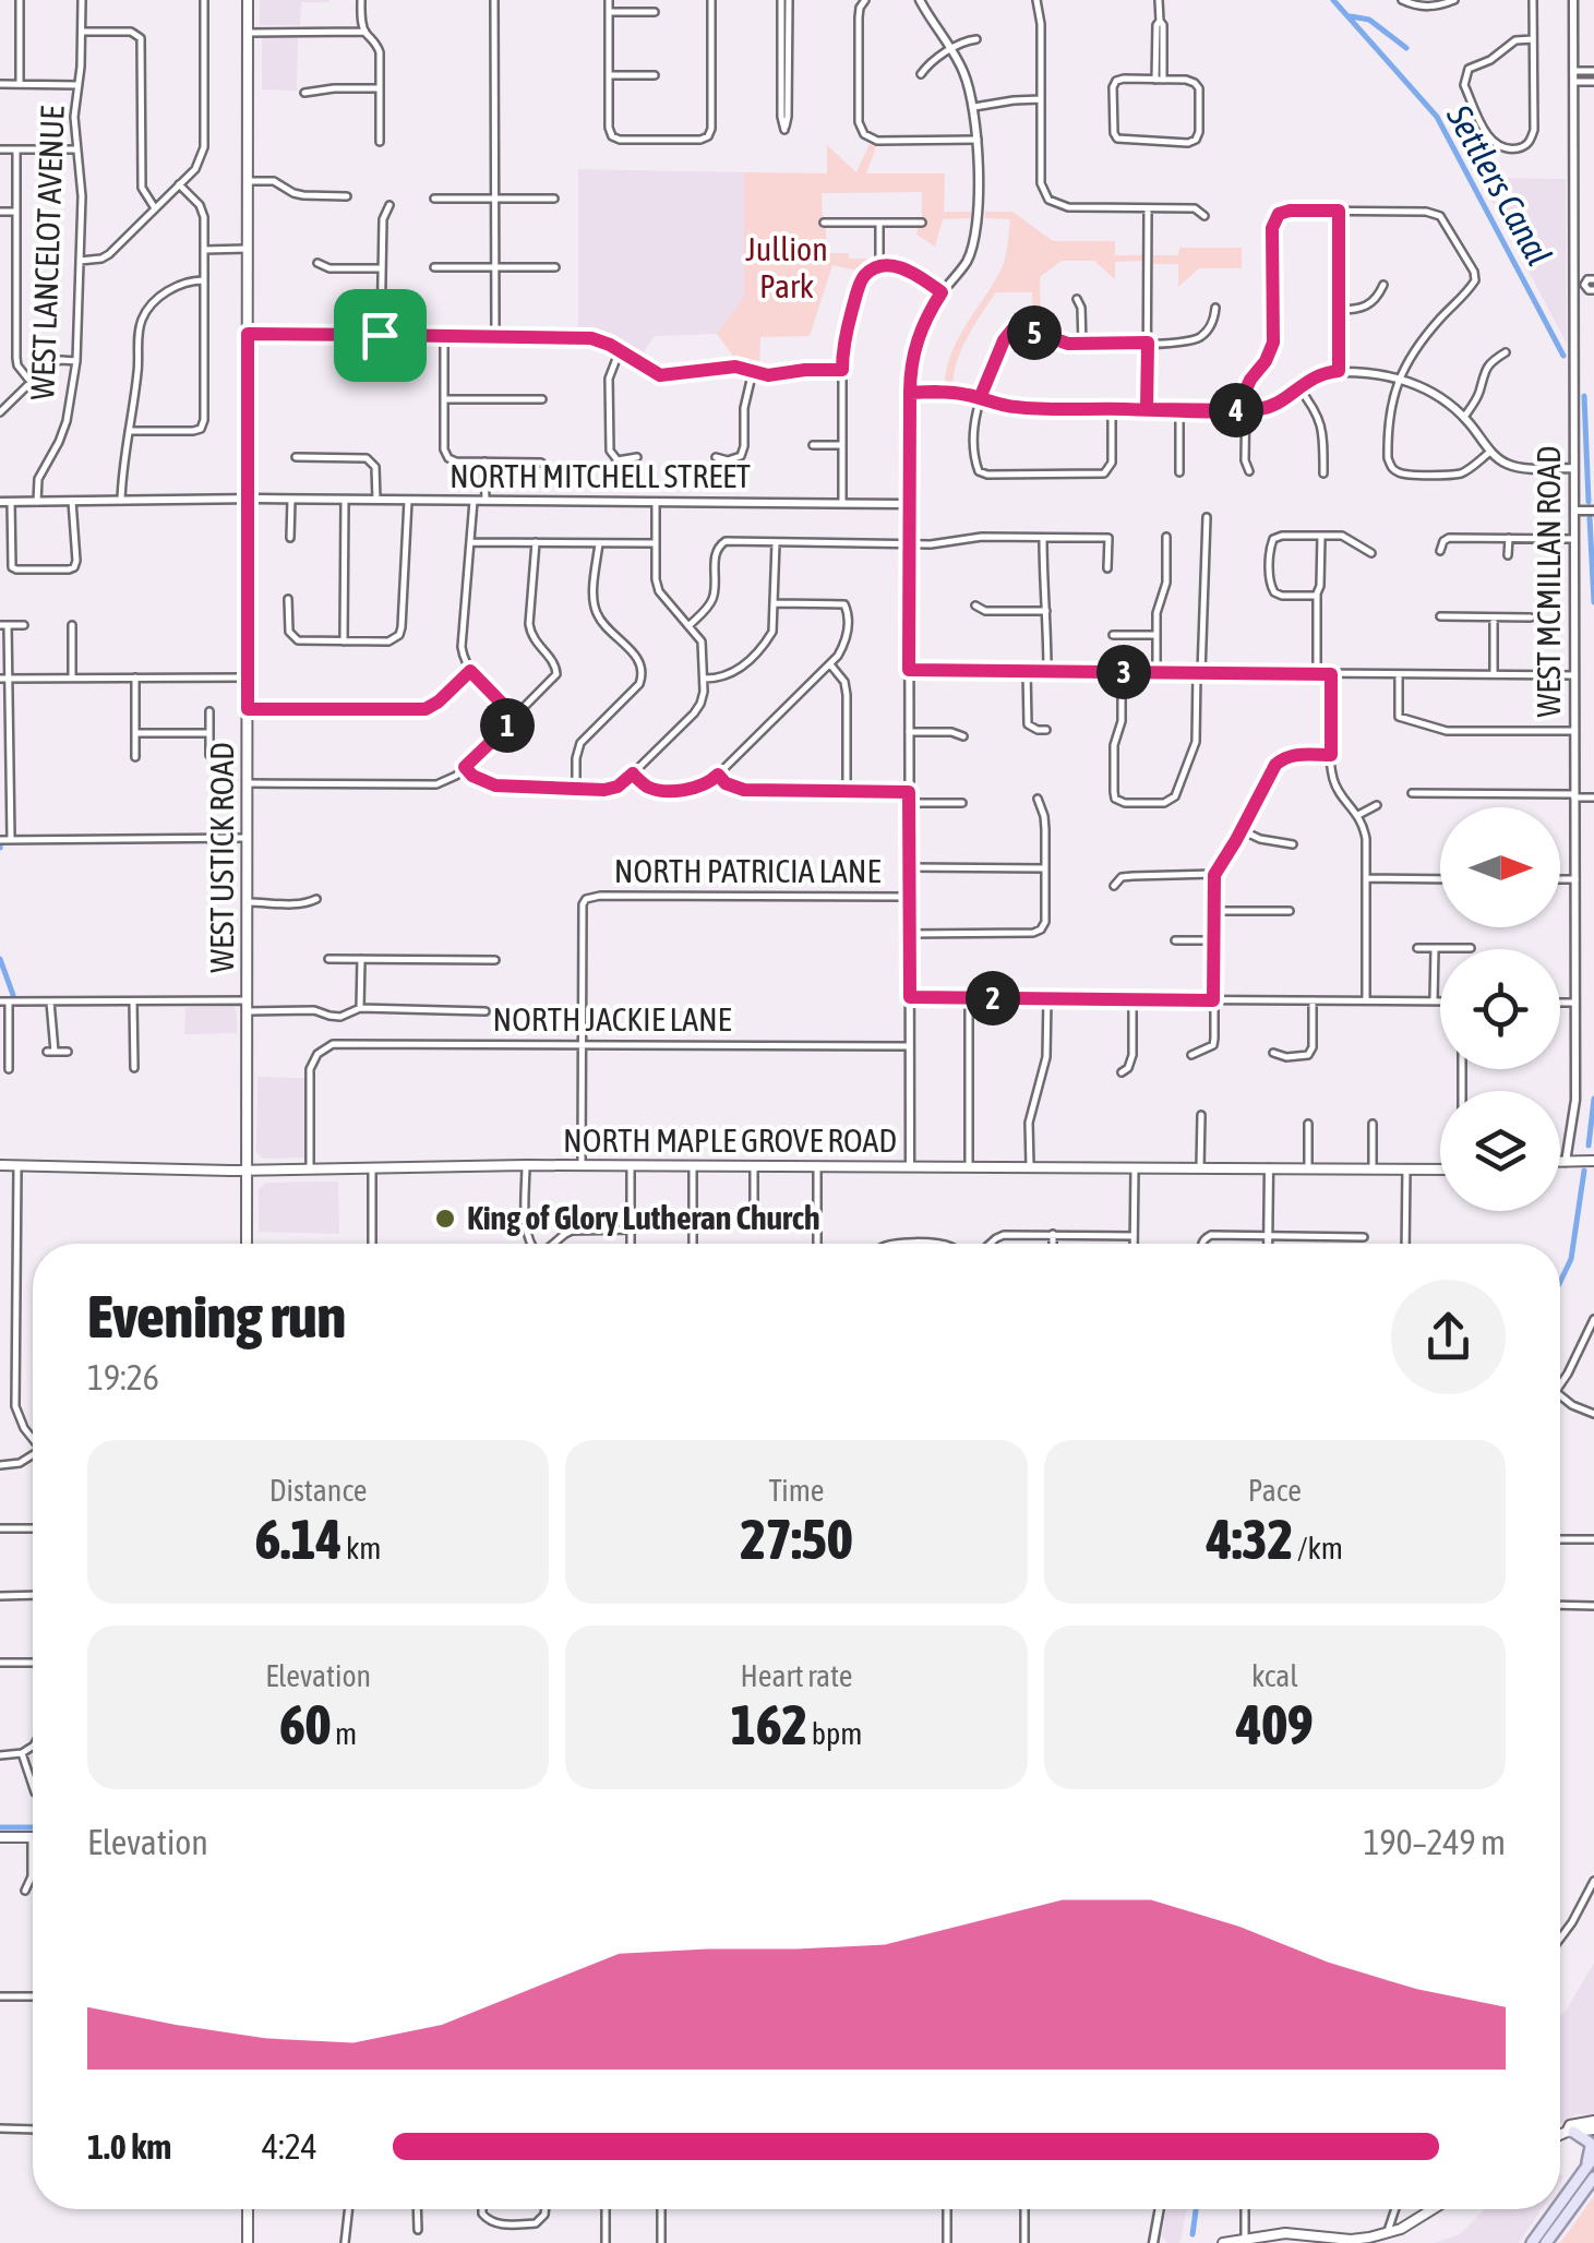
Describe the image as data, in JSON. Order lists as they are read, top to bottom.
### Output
{
  "streets": {
    "main road": ["WEST USTICK ROAD", "NORTH MAPLE GROVE ROAD"],
    "street": [
      "WEST LANCELOT AVENUE",
      "NORTH MITCHELL STREET",
      "WEST MCMILLAN ROAD",
      "NORTH PATRICIA LANE",
      "NORTH JACKIE LANE"
    ]
  },
  "crossings": [
    ["WEST LANCELOT AVENUE", "NORTH MITCHELL STREET"],
    ["NORTH MITCHELL STREET", "WEST USTICK ROAD"],
    ["WEST USTICK ROAD", "NORTH MAPLE GROVE ROAD"],
    ["NORTH PATRICIA LANE", "NORTH JACKIE LANE"],
    ["NORTH JACKIE LANE", "NORTH MAPLE GROVE ROAD"]
  ],
  "water": ["Settlers Canal"],
  "parks": ["Jullion Park"],
  "places": ["King of Glory Lutheran Church"],
  "north": "right",
  "page": {
    "pins": [
      "5",
      "4",
      "3",
      "1",
      "2"
    ],
    "heading": ["Evening run", "19:26"],
    "stats": [
      ["Distance", "6.14 km"],
      ["Time", "27:50"],
      ["Pace", "4:32 /km"],
      ["Elevation", "60 m"],
      ["Heart rate", "162 bpm"],
      ["kcal", "409"]
    ],
    "chart": ["Elevation", "190–249 m"],
    "list": [
      {
        "name": "1.0 km",
        "note": "4:24"
      }
    ]
  }
}
